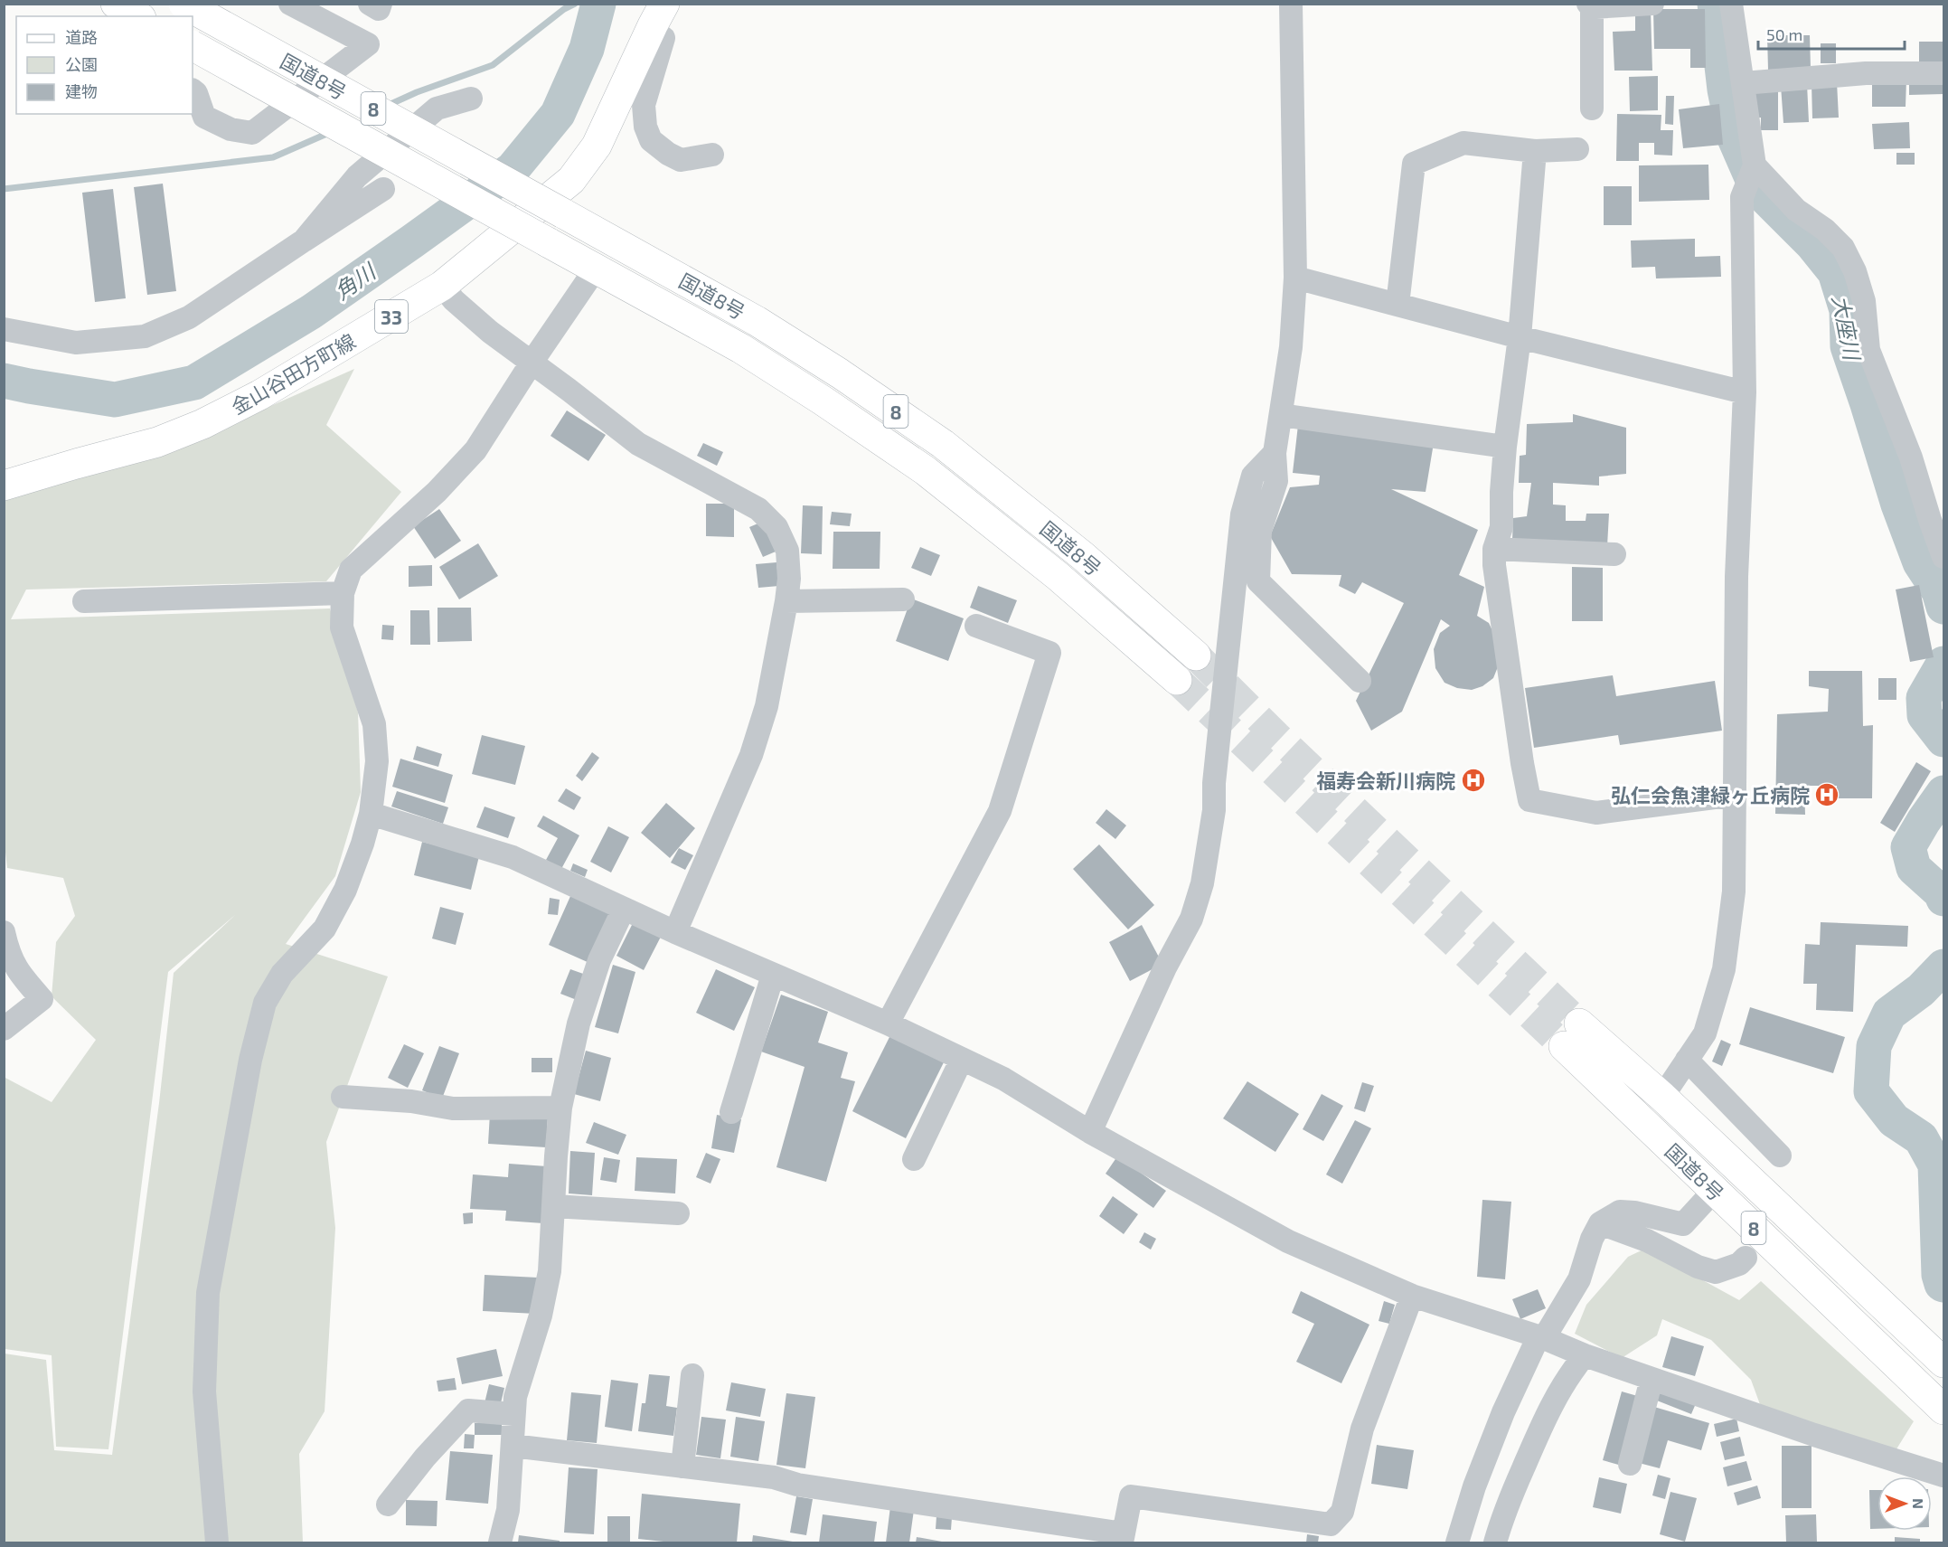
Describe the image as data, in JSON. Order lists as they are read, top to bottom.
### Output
{
  "streets": {
    "main road": [
      "国道8号",
      "8",
      "33",
      "金山谷田方町線"
    ]
  },
  "water": ["角川", "大座川"],
  "places": {
    "hospital": ["福寿会新川病院", "弘仁会魚津緑ヶ丘病院"]
  },
  "legend": ["道路", "公園", "建物"],
  "scale_bar": "50 m",
  "north": "right"
}
